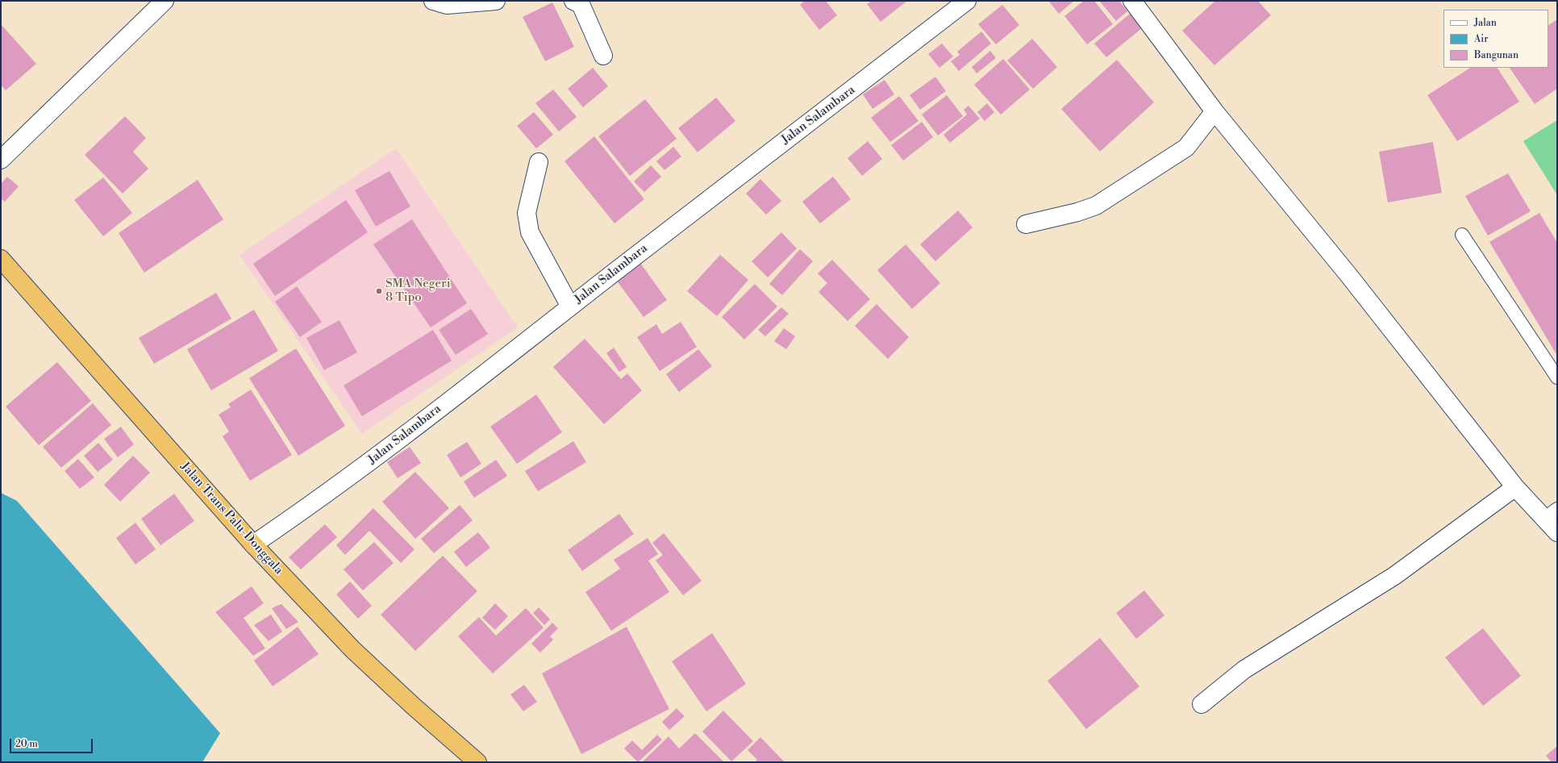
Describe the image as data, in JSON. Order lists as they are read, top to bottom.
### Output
{
  "streets": {
    "highway": ["Jalan Trans Palu-Donggala"],
    "street": ["Jalan Salambara"]
  },
  "crossings": [
    ["Jalan Salambara", "Jalan Trans Palu-Donggala"]
  ],
  "places": ["SMA Negeri 8 Tipo"],
  "legend": ["Jalan", "Air", "Bangunan"],
  "scale_bar": "20 m"
}
